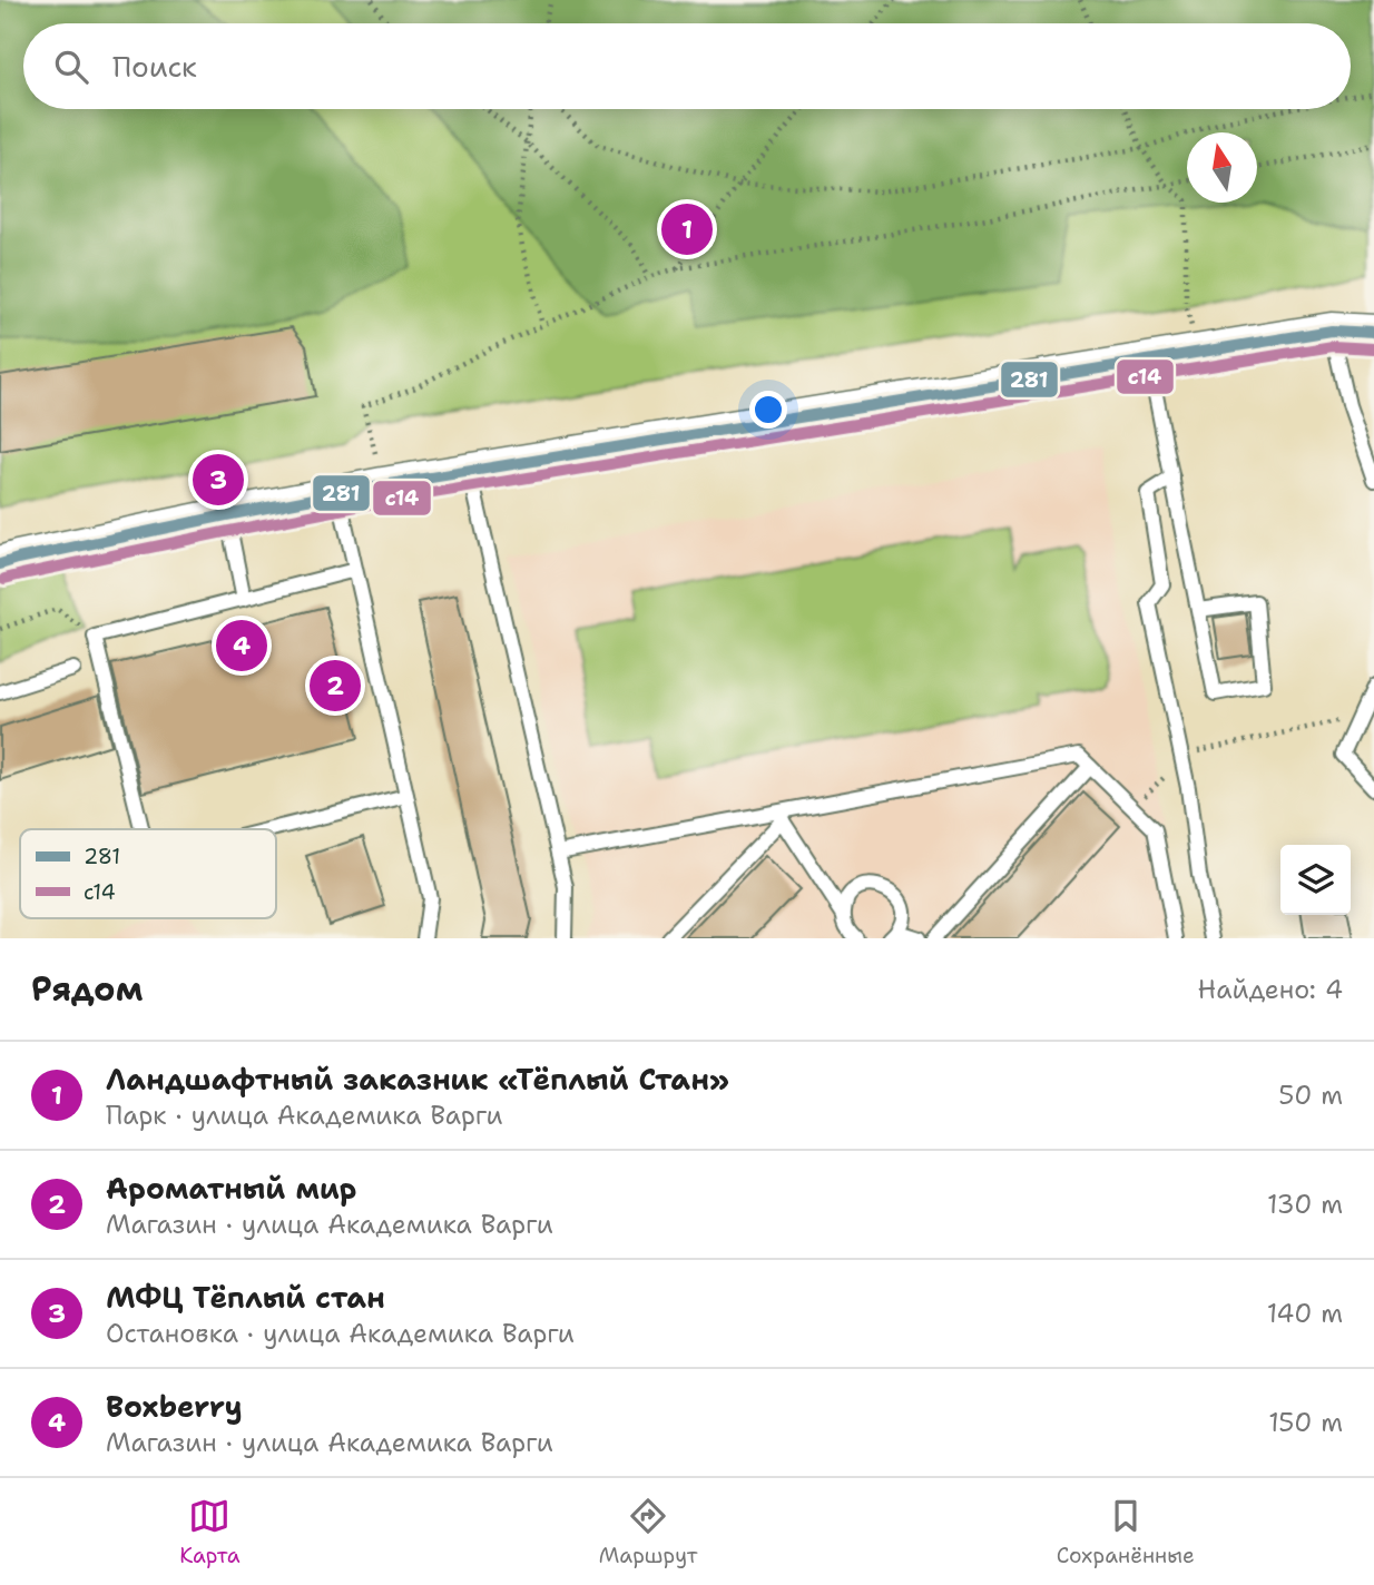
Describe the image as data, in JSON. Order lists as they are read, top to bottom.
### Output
{
  "lines": ["transit line 281", "transit line с14"],
  "legend": ["281", "с14"],
  "north": "top",
  "page": {
    "search": "Поиск",
    "pins": [
      "1",
      "3",
      "4",
      "2"
    ],
    "heading": ["Рядом", "Найдено: 4"],
    "list": [
      {
        "mark": "1",
        "name": "Ландшафтный заказник «Тёплый Стан»",
        "note": "Парк · улица Академика Варги",
        "value": "50 m"
      },
      {
        "mark": "2",
        "name": "Ароматный мир",
        "note": "Магазин · улица Академика Варги",
        "value": "130 m"
      },
      {
        "mark": "3",
        "name": "МФЦ Тёплый стан",
        "note": "Остановка · улица Академика Варги",
        "value": "140 m"
      },
      {
        "mark": "4",
        "name": "Boxberry",
        "note": "Магазин · улица Академика Варги",
        "value": "150 m"
      }
    ],
    "nav": ["Карта", "Маршрут", "Сохранённые"]
  }
}
